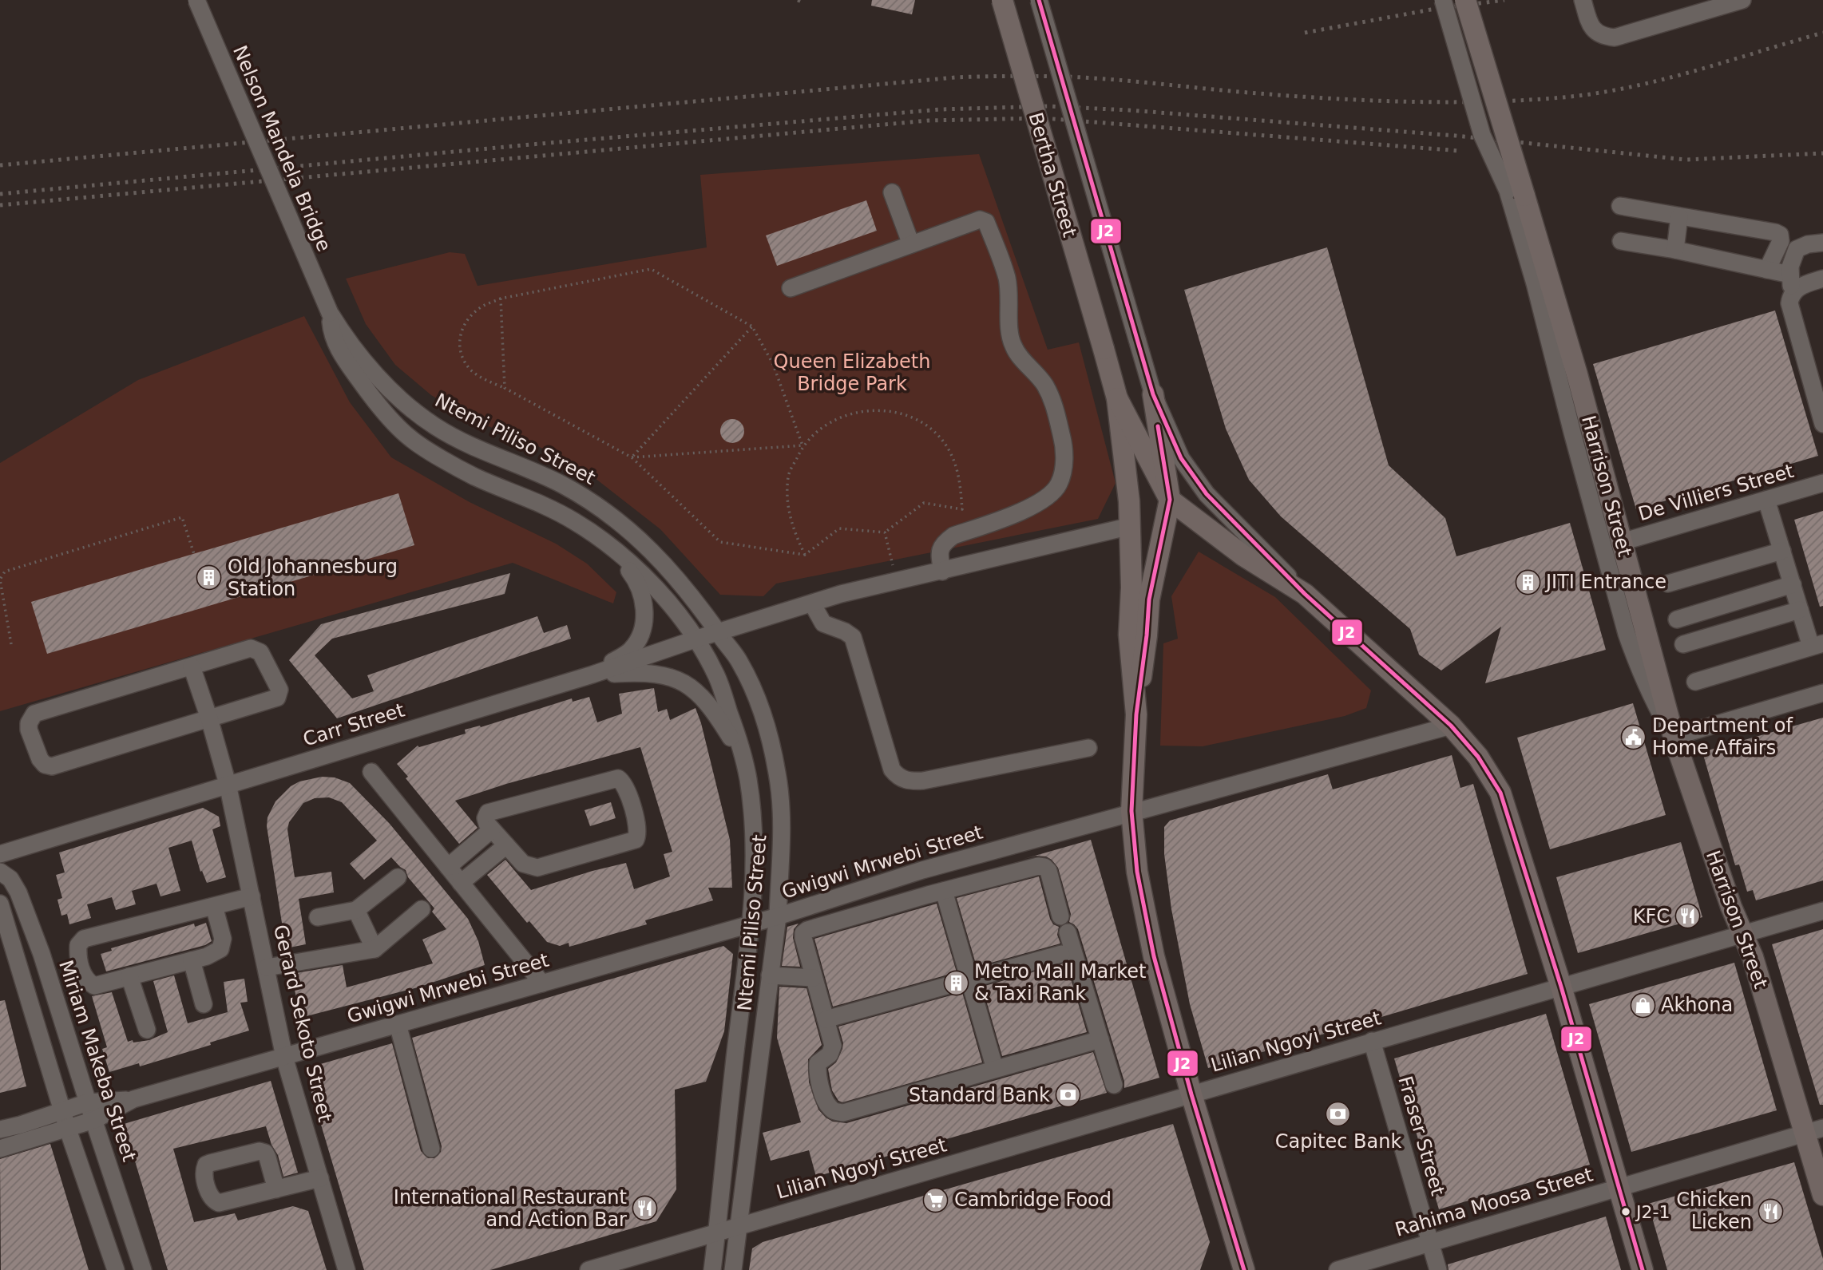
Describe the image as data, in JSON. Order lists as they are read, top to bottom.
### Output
{
  "streets": {
    "main road": ["Bertha Street", "Harrison Street"],
    "street": [
      "Nelson Mandela Bridge",
      "Ntemi Piliso Street",
      "De Villiers Street",
      "Carr Street",
      "Gwigwi Mrwebi Street",
      "Gerard Sekoto Street",
      "Lilian Ngoyi Street",
      "Miriam Makeba Street",
      "Fraser Street",
      "Rahima Moosa Street"
    ]
  },
  "crossings": [
    ["Nelson Mandela Bridge", "Ntemi Piliso Street"],
    ["Ntemi Piliso Street", "Carr Street"],
    ["Ntemi Piliso Street", "Gwigwi Mrwebi Street"],
    ["Ntemi Piliso Street", "Lilian Ngoyi Street"],
    ["Harrison Street", "De Villiers Street"],
    ["Harrison Street", "Lilian Ngoyi Street"],
    ["Harrison Street", "Rahima Moosa Street"],
    ["Carr Street", "Gerard Sekoto Street"],
    ["Gwigwi Mrwebi Street", "Gerard Sekoto Street"],
    ["Gwigwi Mrwebi Street", "Miriam Makeba Street"],
    ["Lilian Ngoyi Street", "Fraser Street"],
    ["Fraser Street", "Rahima Moosa Street"]
  ],
  "parks": ["Queen Elizabeth Bridge Park"],
  "places": {
    "building": ["Old Johannesburg Station", "JITI Entrance", "Metro Mall Market & Taxi Rank"],
    "public building": ["Department of Home Affairs"],
    "restaurant": ["KFC", "International Restaurant and Action Bar", "Chicken Licken"],
    "shop": ["Akhona"],
    "bank": ["Standard Bank", "Capitec Bank"],
    "supermarket": ["Cambridge Food"],
    "other": ["J2-1"]
  },
  "lines": ["transit line J2"]
}
